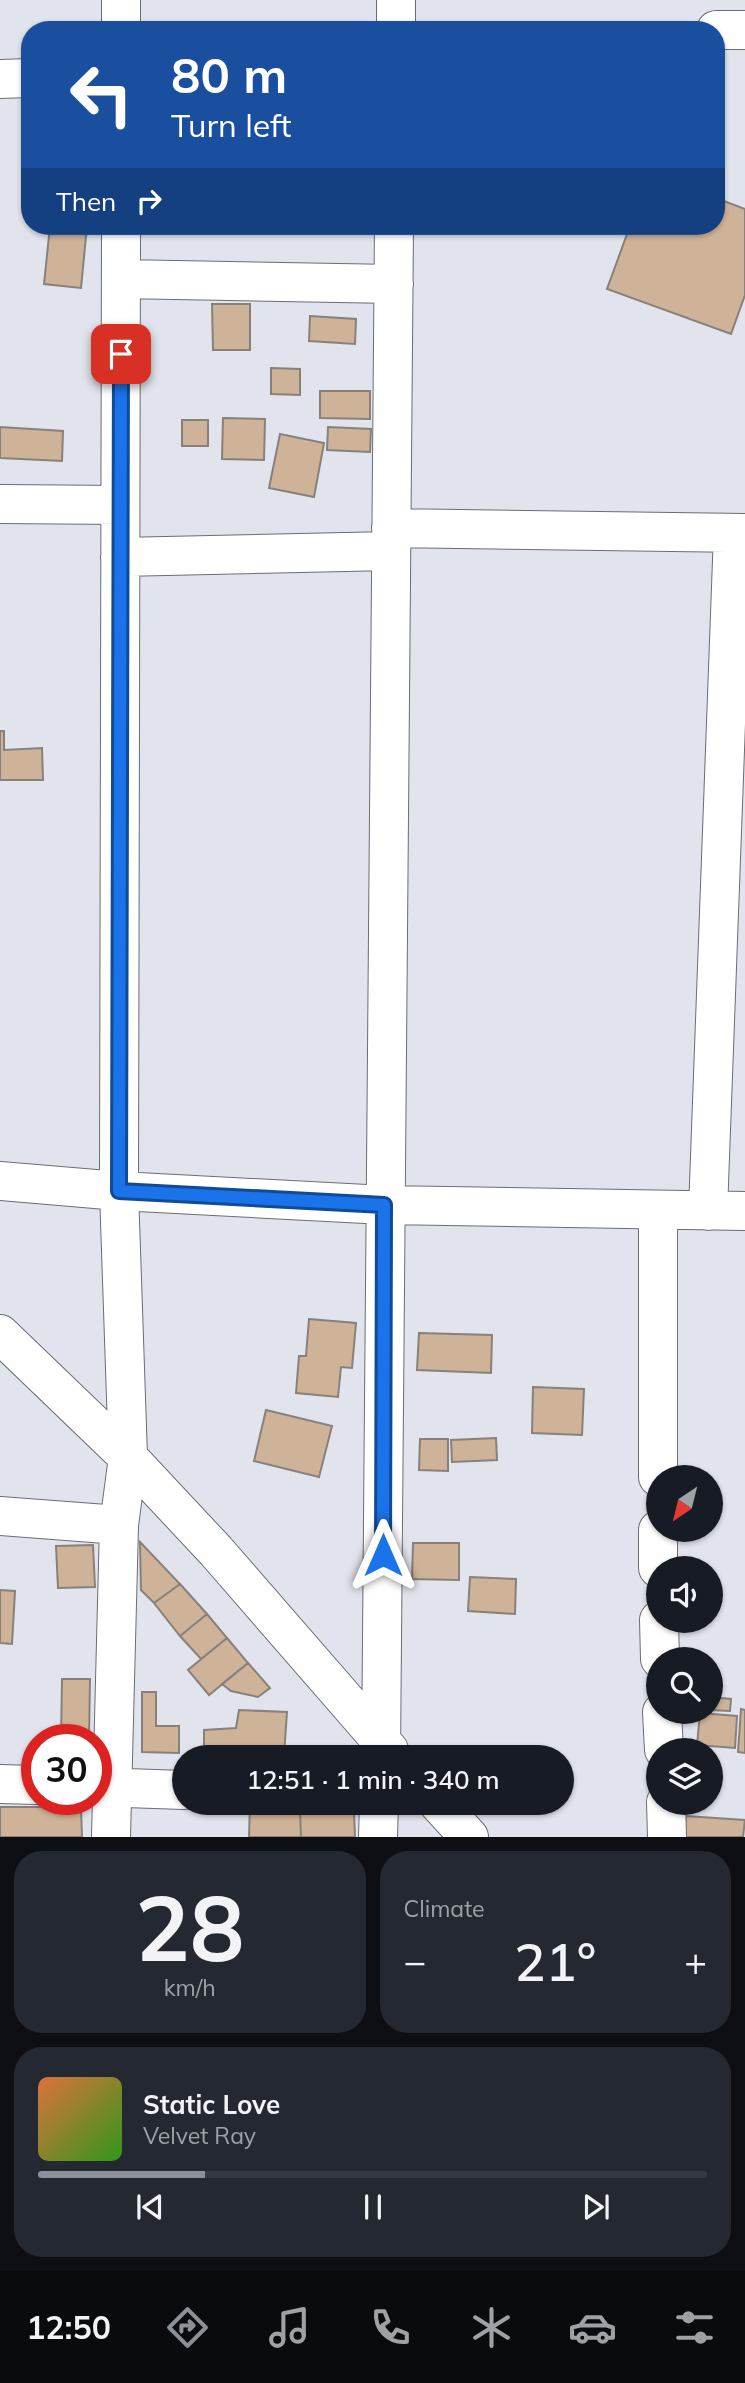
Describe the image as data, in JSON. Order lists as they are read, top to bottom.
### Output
{
  "north": "bottom left",
  "page": {
    "turn": ["80 m", "Turn left"],
    "then": "Then",
    "limit": "30",
    "trip": "12:51 · 1 min · 340 m",
    "tile": [
      ["28", "km/h"],
      "Climate"
    ],
    "heat": ["−", "21°", "+"],
    "song": ["Static Love", "Velvet Ray"],
    "tabs": "12:50"
  }
}
